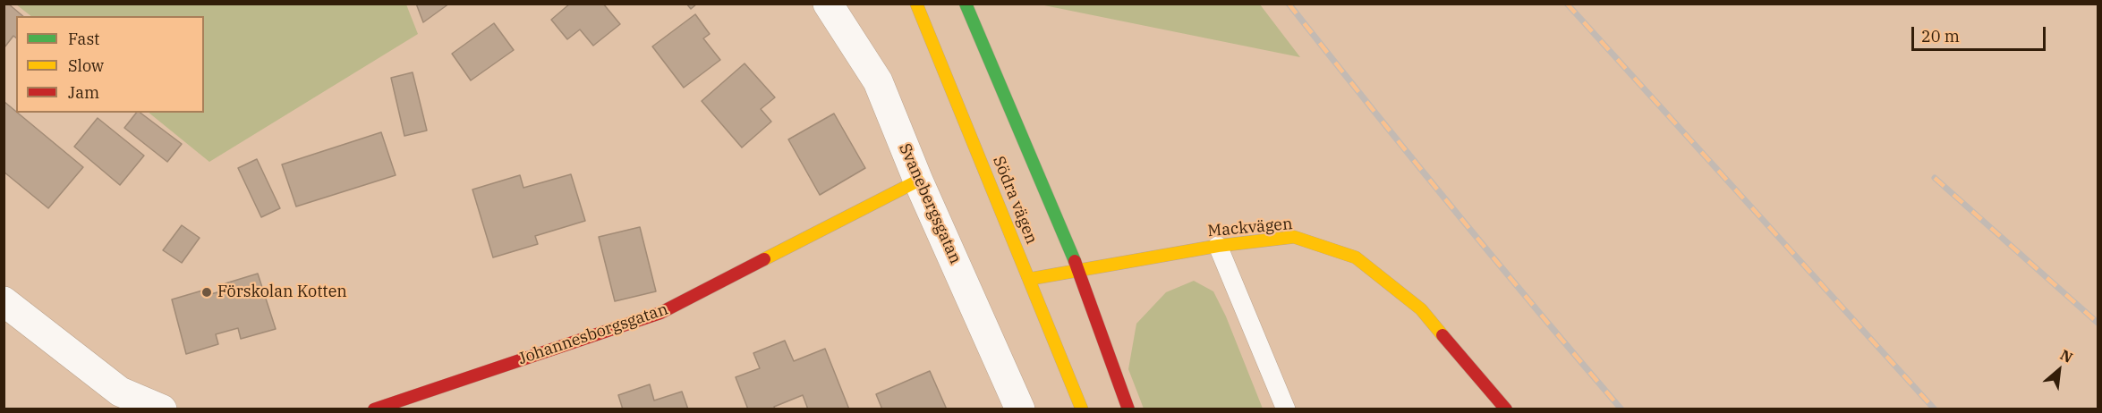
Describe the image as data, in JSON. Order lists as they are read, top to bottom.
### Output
{
  "streets": {
    "street": [
      "Södra vägen",
      "Svanebergsgatan",
      "Mackvägen",
      "Johannesborgsgatan"
    ]
  },
  "crossings": [
    ["Södra vägen", "Mackvägen"],
    ["Svanebergsgatan", "Johannesborgsgatan"]
  ],
  "places": ["Förskolan Kotten"],
  "legend": ["Fast", "Slow", "Jam"],
  "scale_bar": "20 m",
  "north": "top right"
}
